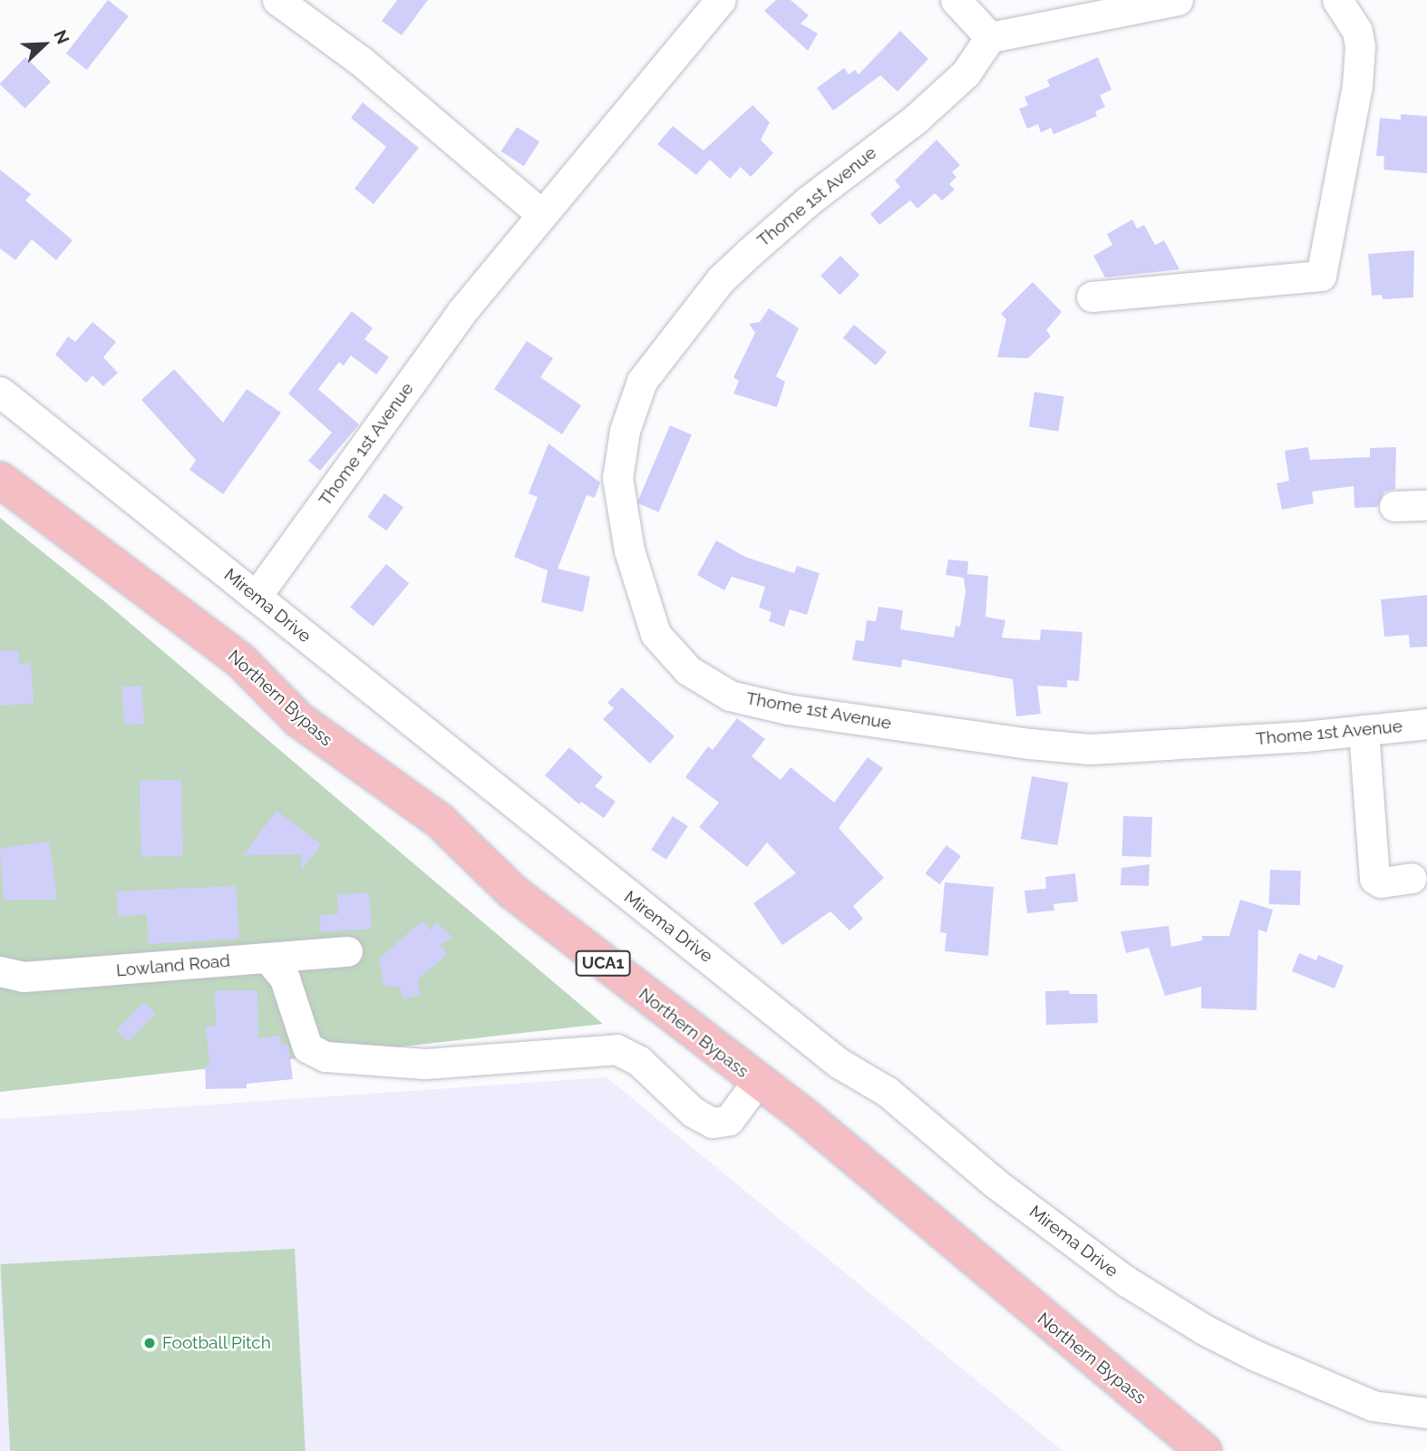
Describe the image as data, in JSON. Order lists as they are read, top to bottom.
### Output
{
  "streets": {
    "main road": ["Northern Bypass", "UCA1"],
    "street": ["Thome 1st Avenue", "Mirema Drive", "Lowland Road"]
  },
  "crossings": [
    ["Thome 1st Avenue", "Mirema Drive"]
  ],
  "places": ["Football Pitch"],
  "north": "top right"
}
